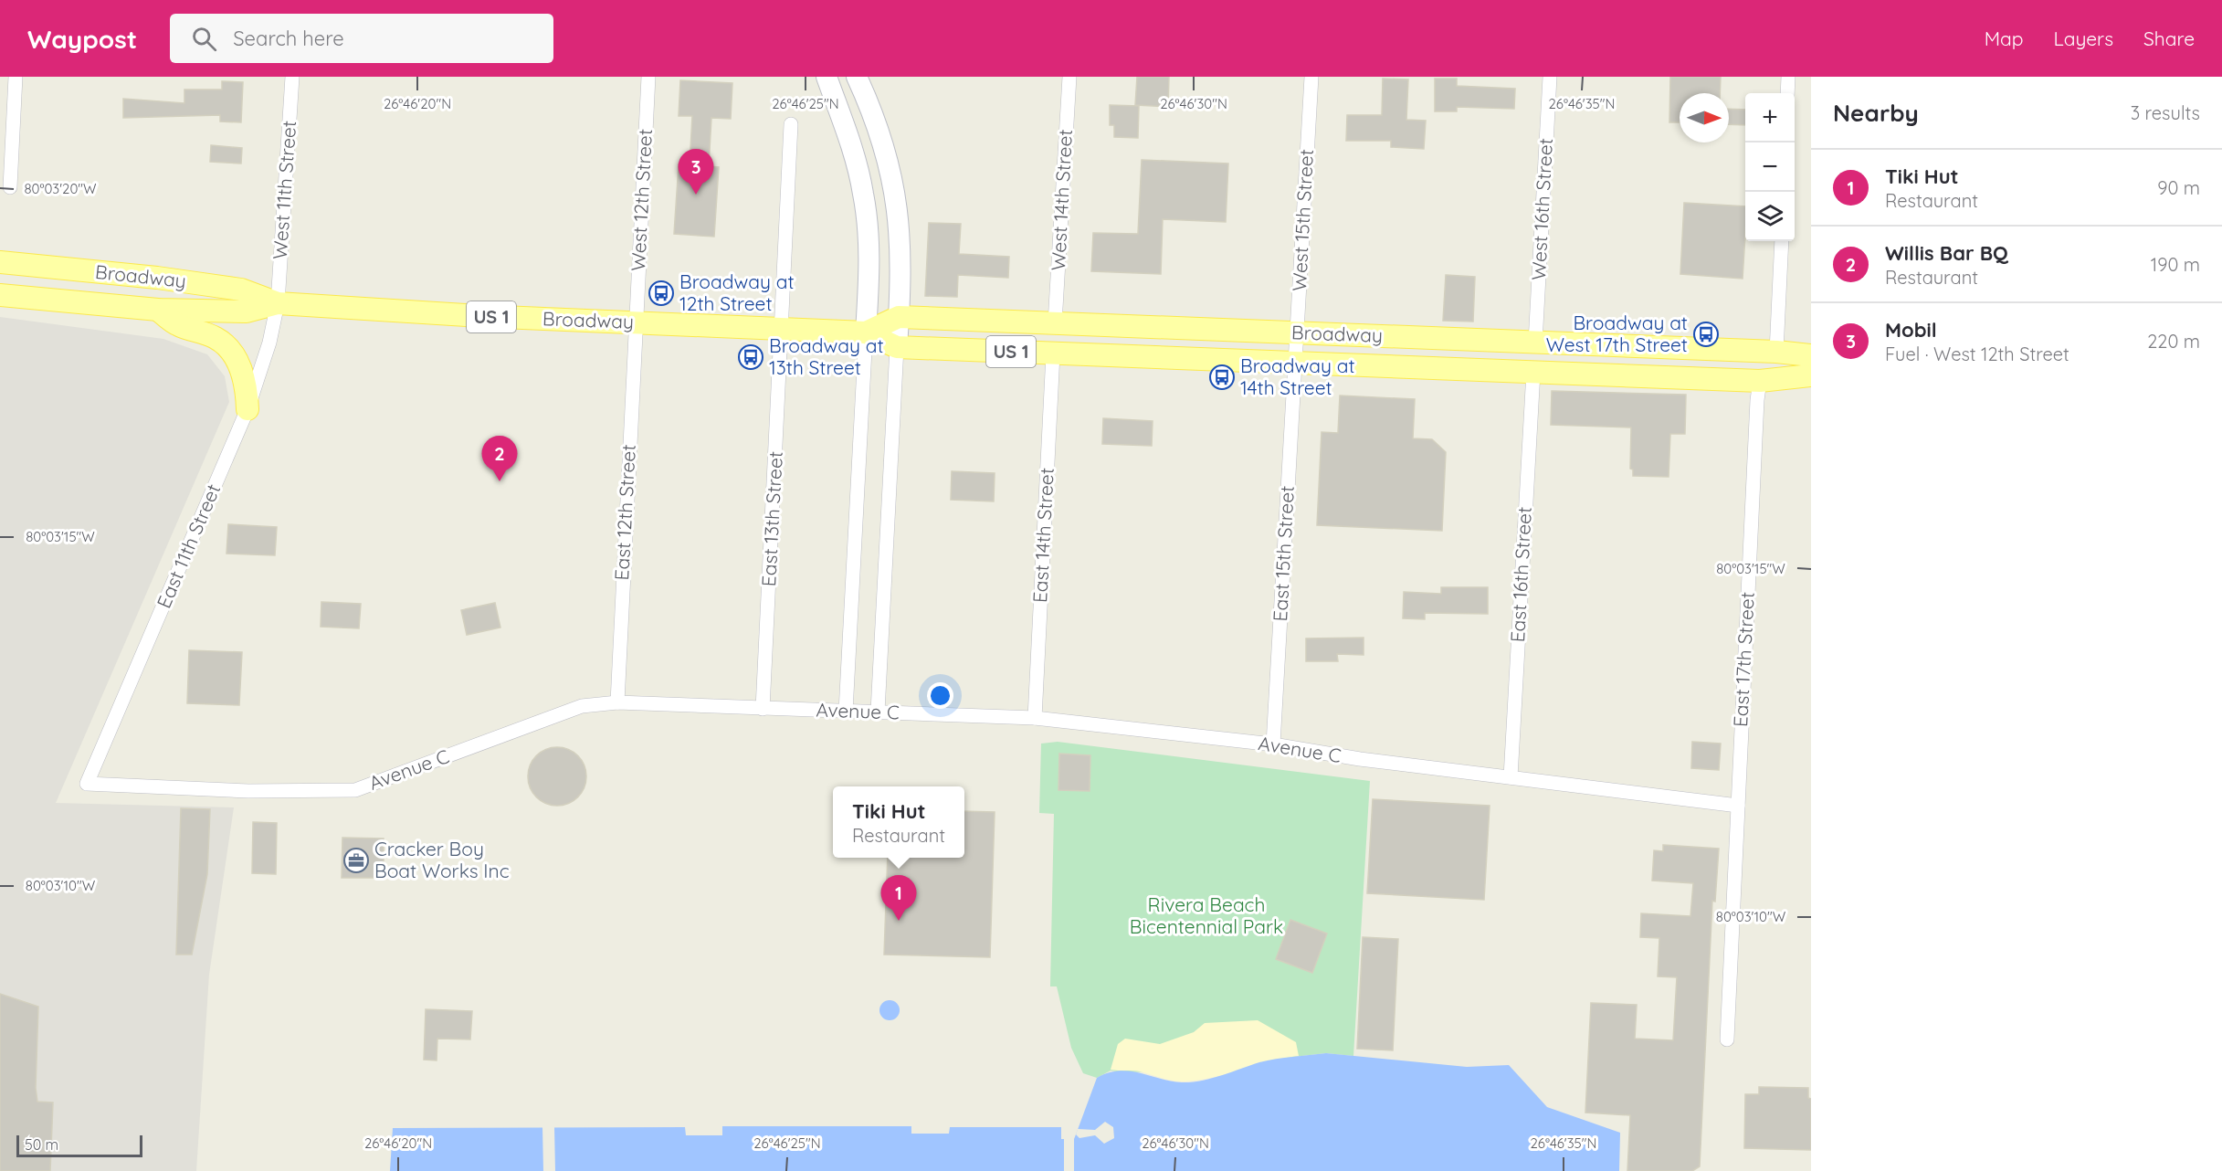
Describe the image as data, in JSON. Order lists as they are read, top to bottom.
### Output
{
  "streets": {
    "main road": ["Broadway", "US 1"],
    "street": [
      "West 11th Street",
      "West 12th Street",
      "West 14th Street",
      "West 16th Street",
      "West 15th Street",
      "East 12th Street",
      "East 13th Street",
      "East 14th Street",
      "East 11th Street",
      "East 15th Street",
      "East 16th Street",
      "East 17th Street",
      "Avenue C"
    ]
  },
  "crossings": [
    ["West 11th Street", "Broadway"],
    ["West 11th Street", "East 11th Street"],
    ["West 12th Street", "Broadway"],
    ["West 12th Street", "East 12th Street"],
    ["West 14th Street", "Broadway"],
    ["West 16th Street", "Broadway"],
    ["West 15th Street", "Broadway"],
    ["West 15th Street", "East 15th Street"],
    ["Broadway", "East 12th Street"],
    ["Broadway", "East 13th Street"],
    ["Broadway", "East 14th Street"],
    ["Broadway", "East 11th Street"],
    ["Broadway", "East 15th Street"],
    ["Broadway", "East 16th Street"],
    ["Broadway", "East 17th Street"],
    ["East 12th Street", "Avenue C"],
    ["East 13th Street", "Avenue C"],
    ["East 14th Street", "Avenue C"],
    ["East 11th Street", "Avenue C"],
    ["East 15th Street", "Avenue C"],
    ["East 16th Street", "Avenue C"],
    ["East 17th Street", "Avenue C"]
  ],
  "parks": ["Rivera Beach Bicentennial Park"],
  "places": {
    "bus stop": [
      "Broadway at 12th Street",
      "Broadway at West 17th Street",
      "Broadway at 13th Street",
      "Broadway at 14th Street"
    ],
    "office": ["Cracker Boy Boat Works Inc"]
  },
  "scale_bar": "50 m",
  "north": "right",
  "page": {
    "header": "Waypost",
    "search": "Search here",
    "nav": ["Map", "Layers", "Share"],
    "heading": ["Nearby", "3 results"],
    "map_buttons": ["+", "−"],
    "list": [
      {
        "mark": "1",
        "name": "Tiki Hut",
        "note": "Restaurant",
        "value": "90 m"
      },
      {
        "mark": "2",
        "name": "Willis Bar BQ",
        "note": "Restaurant",
        "value": "190 m"
      },
      {
        "mark": "3",
        "name": "Mobil",
        "note": "Fuel · West 12th Street",
        "value": "220 m"
      }
    ],
    "pins": ["3", "2", "1"],
    "popup": ["Tiki Hut", "Restaurant"],
    "scale": "50 m"
  },
  "coordinates": [
    "26°46'20\"N",
    "26°46'25\"N",
    "26°46'30\"N",
    "26°46'35\"N",
    "80°03'20\"W",
    "80°03'15\"W",
    "80°03'10\"W"
  ]
}
